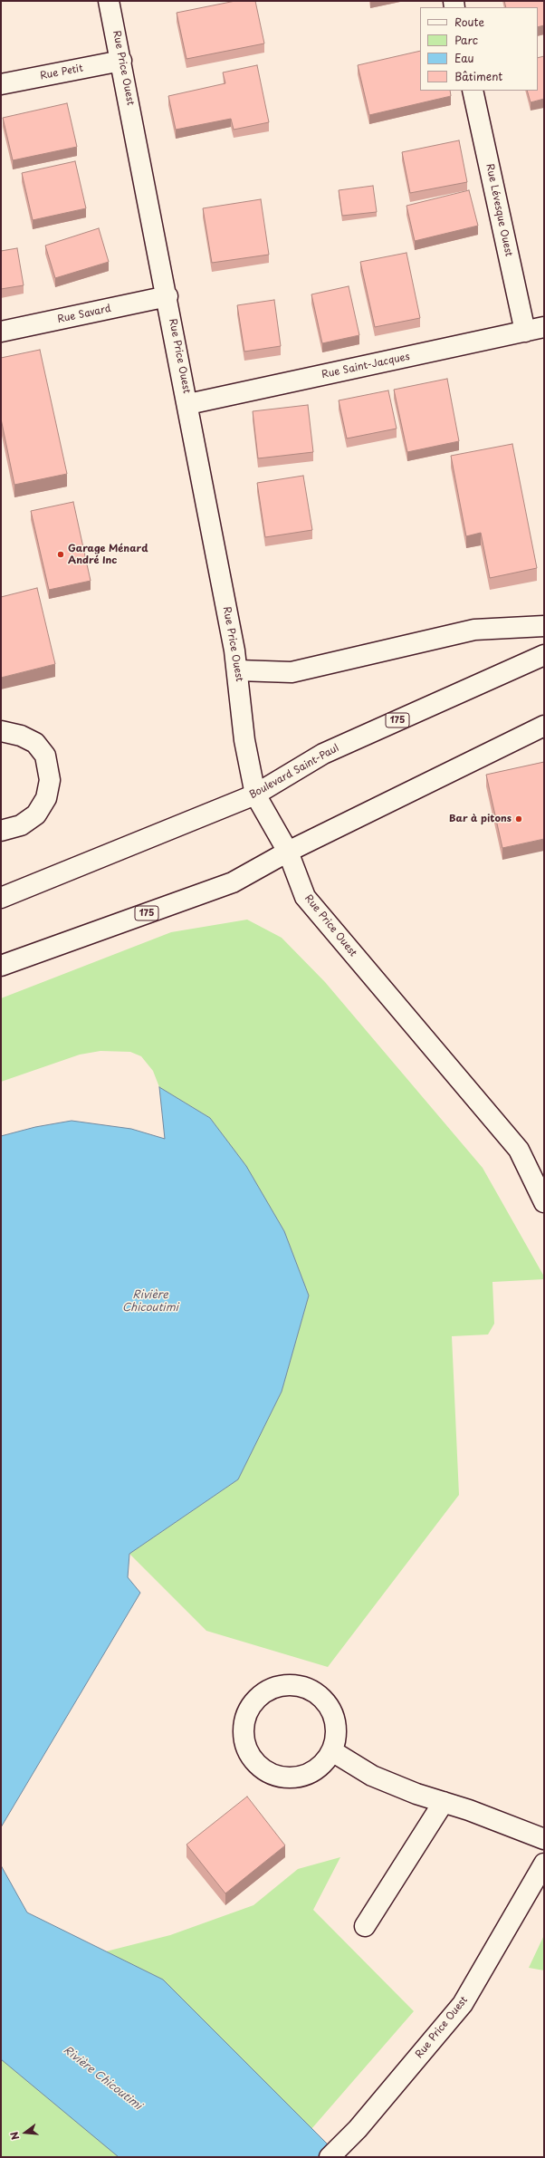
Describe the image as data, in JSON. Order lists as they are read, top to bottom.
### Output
{
  "streets": {
    "street": [
      "Rue Price Ouest",
      "Rue Petit",
      "Rue Lévesque Ouest",
      "Rue Savard",
      "Rue Saint-Jacques",
      "175",
      "Boulevard Saint-Paul"
    ]
  },
  "crossings": [
    ["Rue Price Ouest", "Rue Petit"],
    ["Rue Price Ouest", "Rue Savard"],
    ["Rue Price Ouest", "Rue Saint-Jacques"],
    ["Rue Price Ouest", "175"],
    ["Rue Price Ouest", "Boulevard Saint-Paul"],
    ["Rue Lévesque Ouest", "Rue Saint-Jacques"]
  ],
  "water": ["Rivière Chicoutimi"],
  "places": ["Garage Ménard André Inc", "Bar à pitons"],
  "legend": [
    "Route",
    "Parc",
    "Eau",
    "Bâtiment"
  ],
  "north": "left"
}
